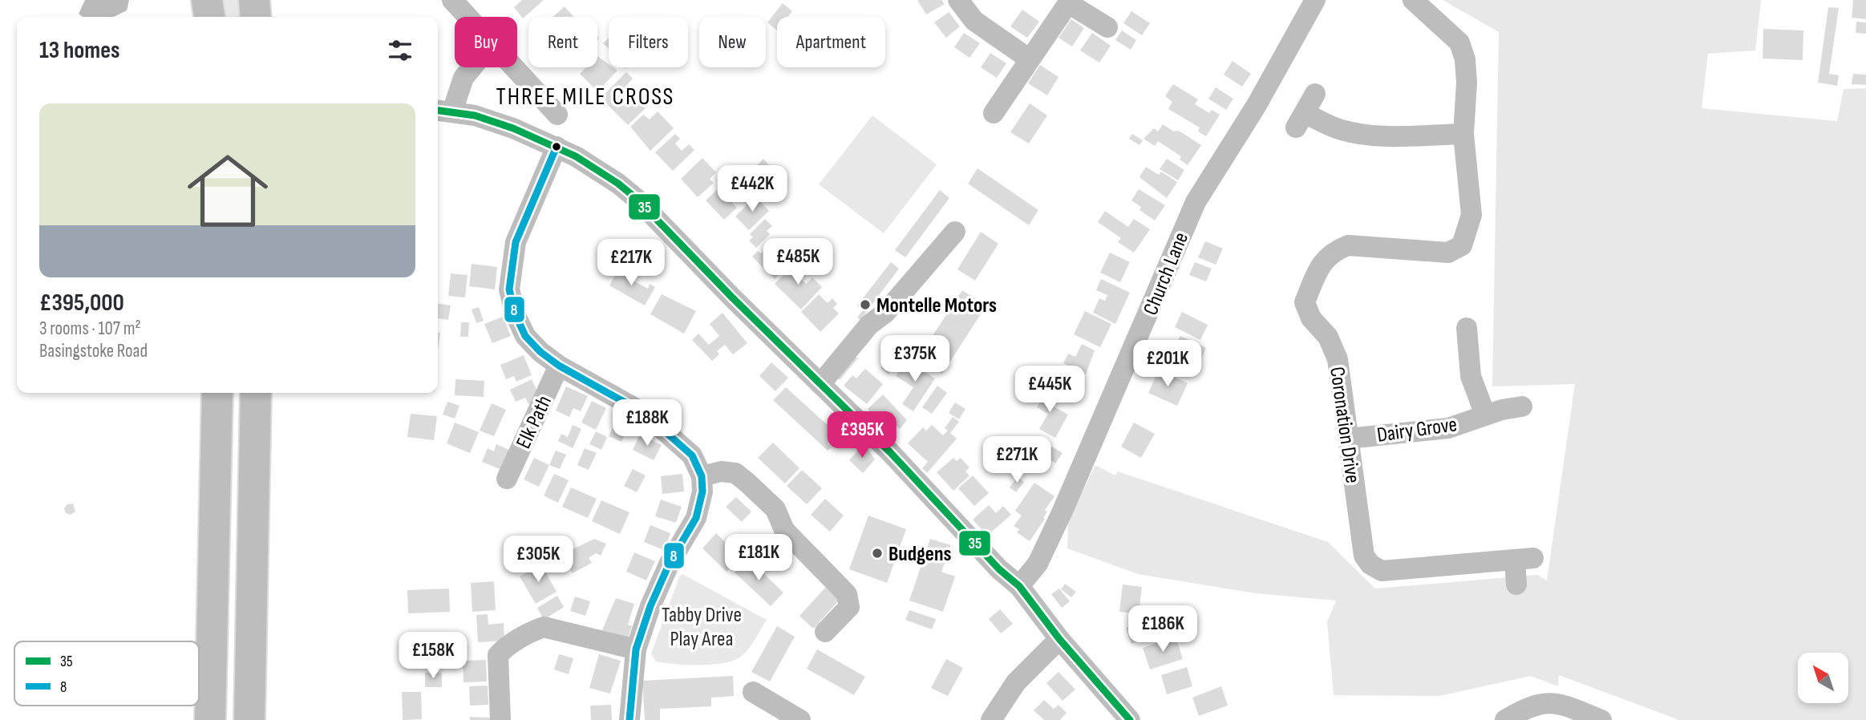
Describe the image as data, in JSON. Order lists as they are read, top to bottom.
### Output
{
  "streets": {
    "street": [
      "Church Lane",
      "Elk Path",
      "Coronation Drive",
      "Dairy Grove"
    ]
  },
  "crossings": [
    ["Coronation Drive", "Dairy Grove"]
  ],
  "districts": ["THREE MILE CROSS"],
  "parks": ["Tabby Drive Play Area"],
  "places": ["Montelle Motors", "Budgens"],
  "lines": ["transit line 35", "transit line 8"],
  "legend": ["35", "8"],
  "north": "top left",
  "page": {
    "chip": [
      "Buy",
      "Rent",
      "Filters",
      "New",
      "Apartment"
    ],
    "heading": "13 homes",
    "list": [
      {
        "name": "£395,000",
        "note": "3 rooms · 107 m² · Basingstoke Road"
      }
    ],
    "price": [
      "£442K",
      "£485K",
      "£217K",
      "£375K",
      "£201K",
      "£445K",
      "£188K",
      "£395K",
      "£271K",
      "£181K",
      "£305K",
      "£186K",
      "£158K"
    ]
  }
}
